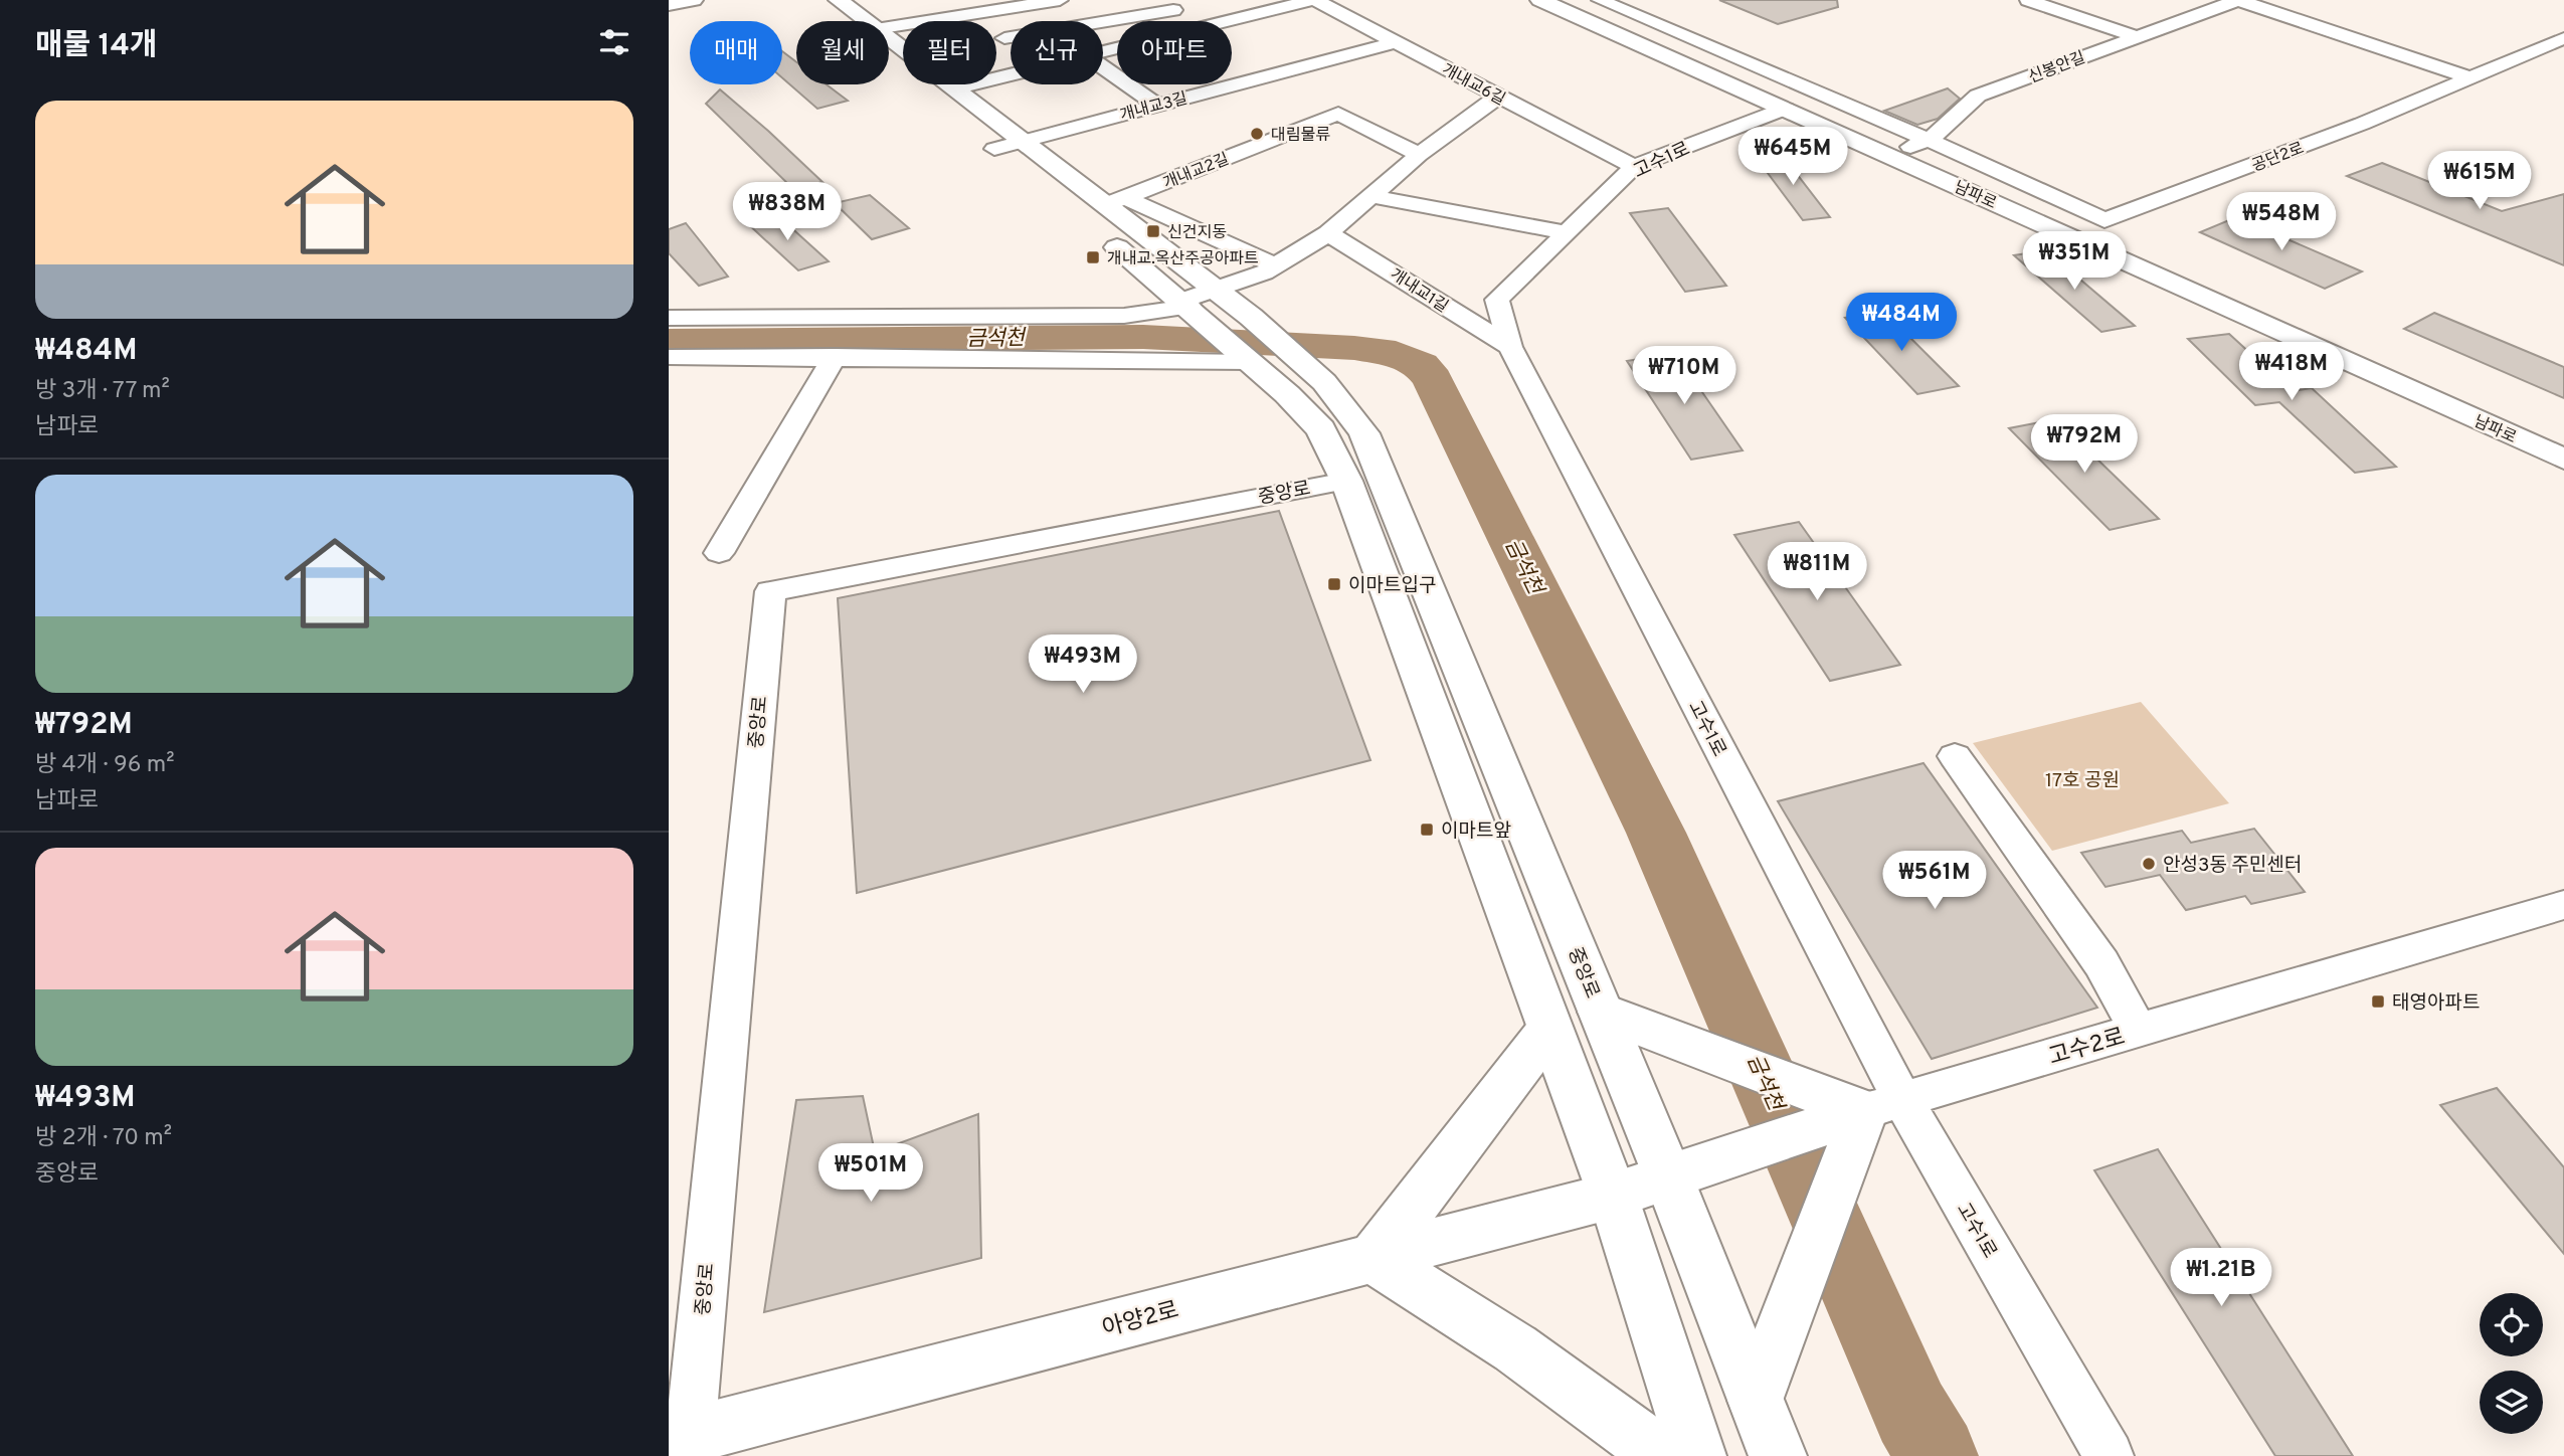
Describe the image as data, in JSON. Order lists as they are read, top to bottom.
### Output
{
  "streets": {
    "main road": [
      "남파로",
      "중앙로",
      "고수2로",
      "아양2로"
    ],
    "street": [
      "신봉안길",
      "개내교6길",
      "개내교3길",
      "공단2로",
      "고수1로",
      "개내교2길",
      "개내교1길"
    ]
  },
  "crossings": [
    ["신봉안길", "남파로"],
    ["개내교6길", "개내교3길"],
    ["개내교6길", "고수1로"],
    ["고수1로", "남파로"],
    ["고수1로", "개내교1길"],
    ["고수1로", "고수2로"],
    ["중앙로", "고수2로"],
    ["중앙로", "아양2로"],
    ["고수2로", "아양2로"]
  ],
  "water": ["금석천"],
  "parks": ["17호 공원"],
  "places": {
    "other": ["대림물류", "안성3동 주민센터"],
    "transit": [
      "신건지동",
      "개내교.옥산주공아파트",
      "이마트입구",
      "이마트앞",
      "태영아파트"
    ]
  },
  "page": {
    "heading": "매물 14개",
    "chip": [
      "매매",
      "월세",
      "필터",
      "신규",
      "아파트"
    ],
    "list": [
      {
        "name": "₩484M",
        "note": "방 3개 · 77 m² · 남파로"
      },
      {
        "name": "₩792M",
        "note": "방 4개 · 96 m² · 남파로"
      },
      {
        "name": "₩493M",
        "note": "방 2개 · 70 m² · 중앙로"
      }
    ],
    "price": [
      "₩645M",
      "₩615M",
      "₩838M",
      "₩548M",
      "₩351M",
      "₩484M",
      "₩418M",
      "₩710M",
      "₩792M",
      "₩811M",
      "₩493M",
      "₩561M",
      "₩501M",
      "₩1.21B"
    ]
  }
}
